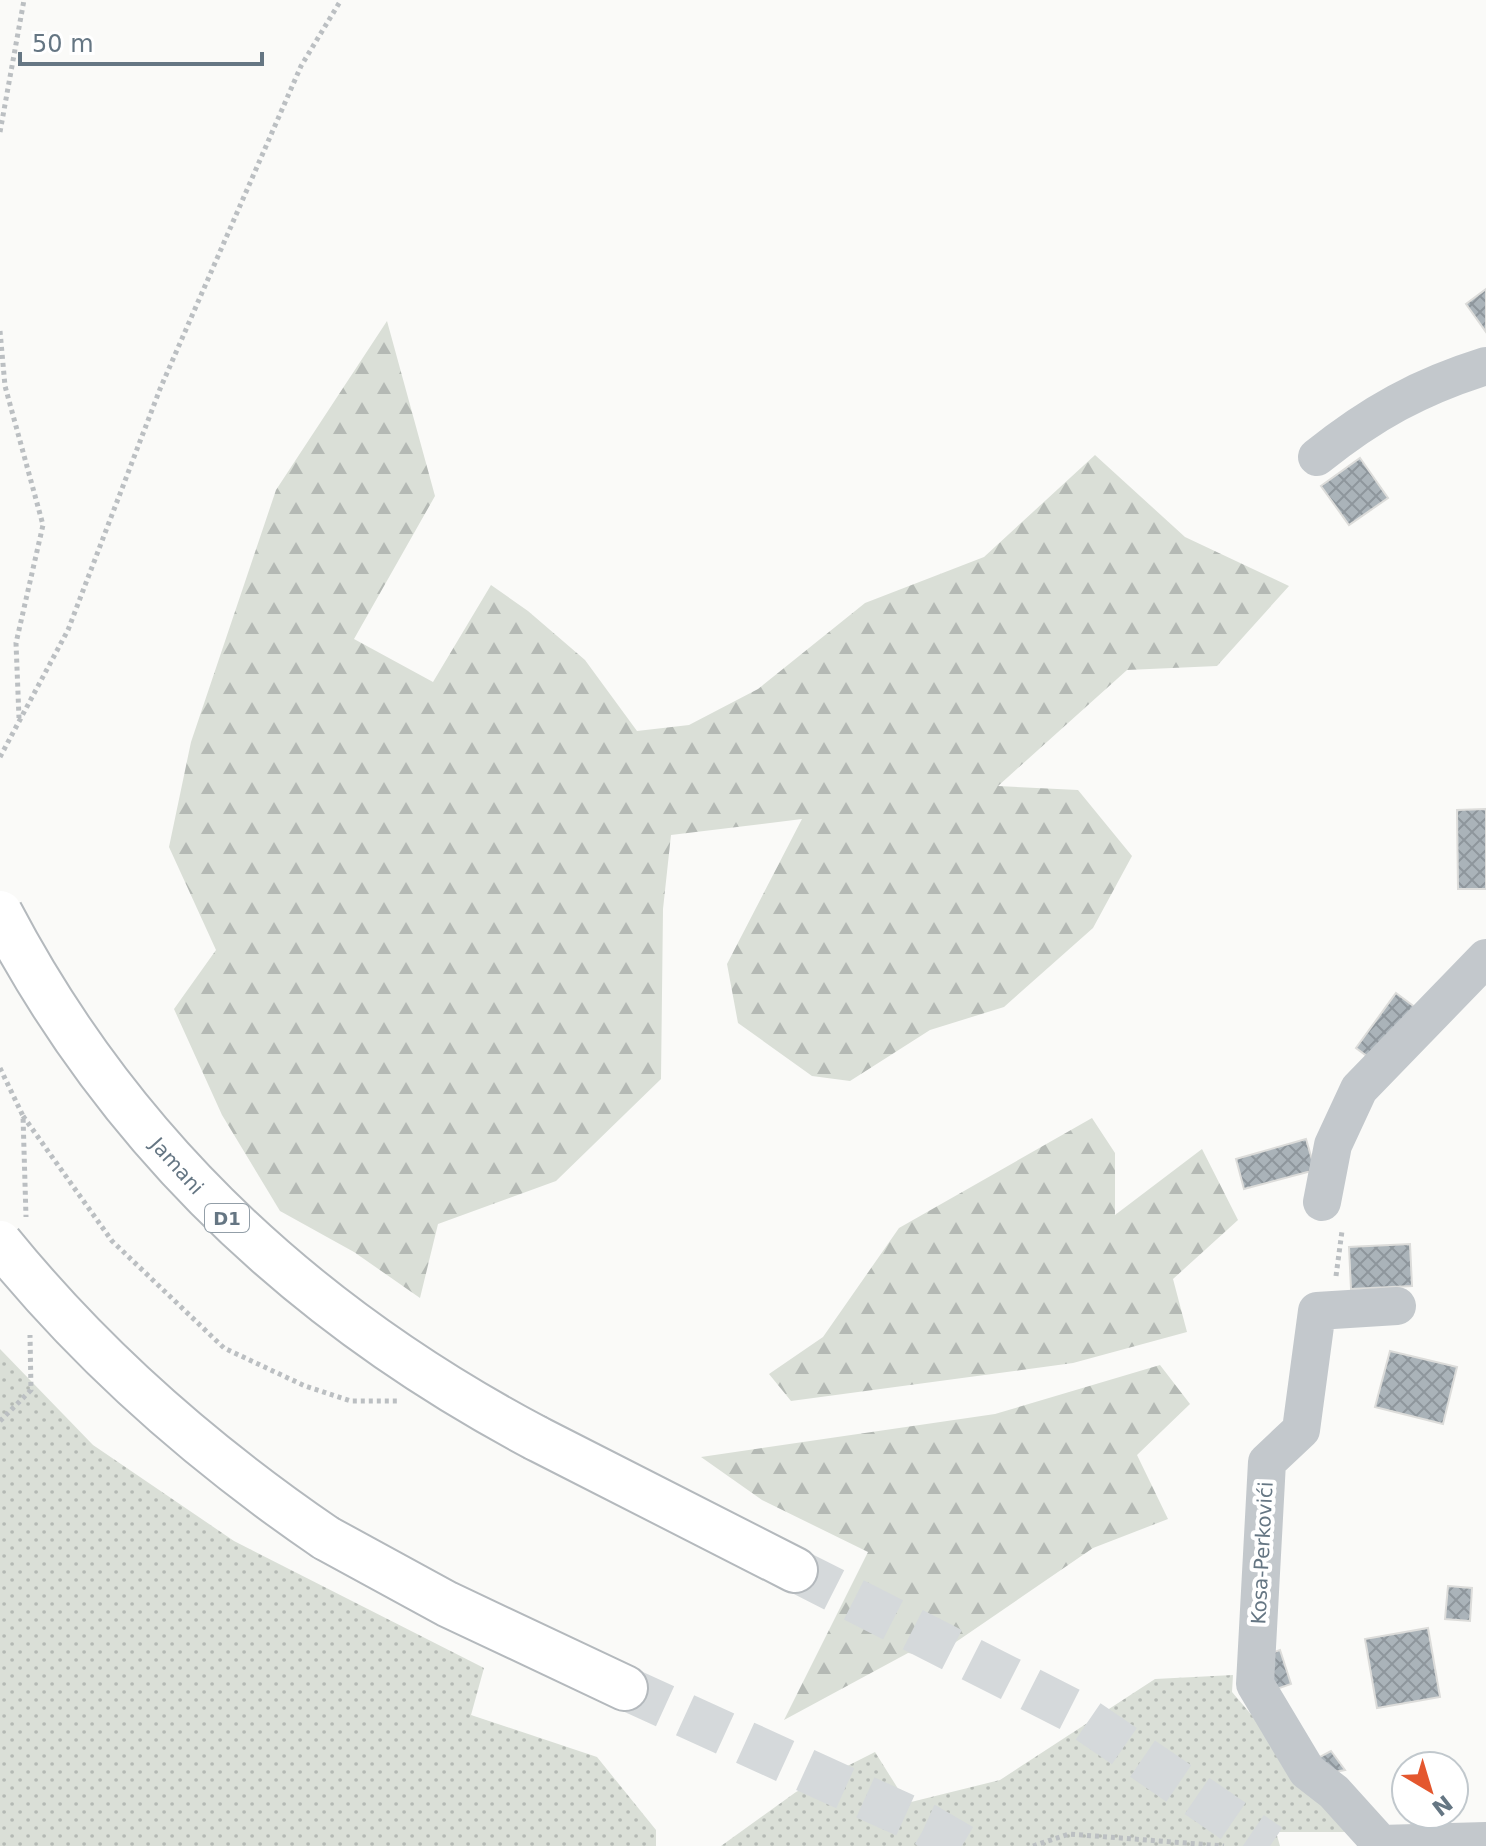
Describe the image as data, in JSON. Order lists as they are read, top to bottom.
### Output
{
  "streets": {
    "highway": ["Jamani", "D1"],
    "street": ["Kosa-Perkovići"]
  },
  "scale_bar": "50 m",
  "north": "bottom right"
}
